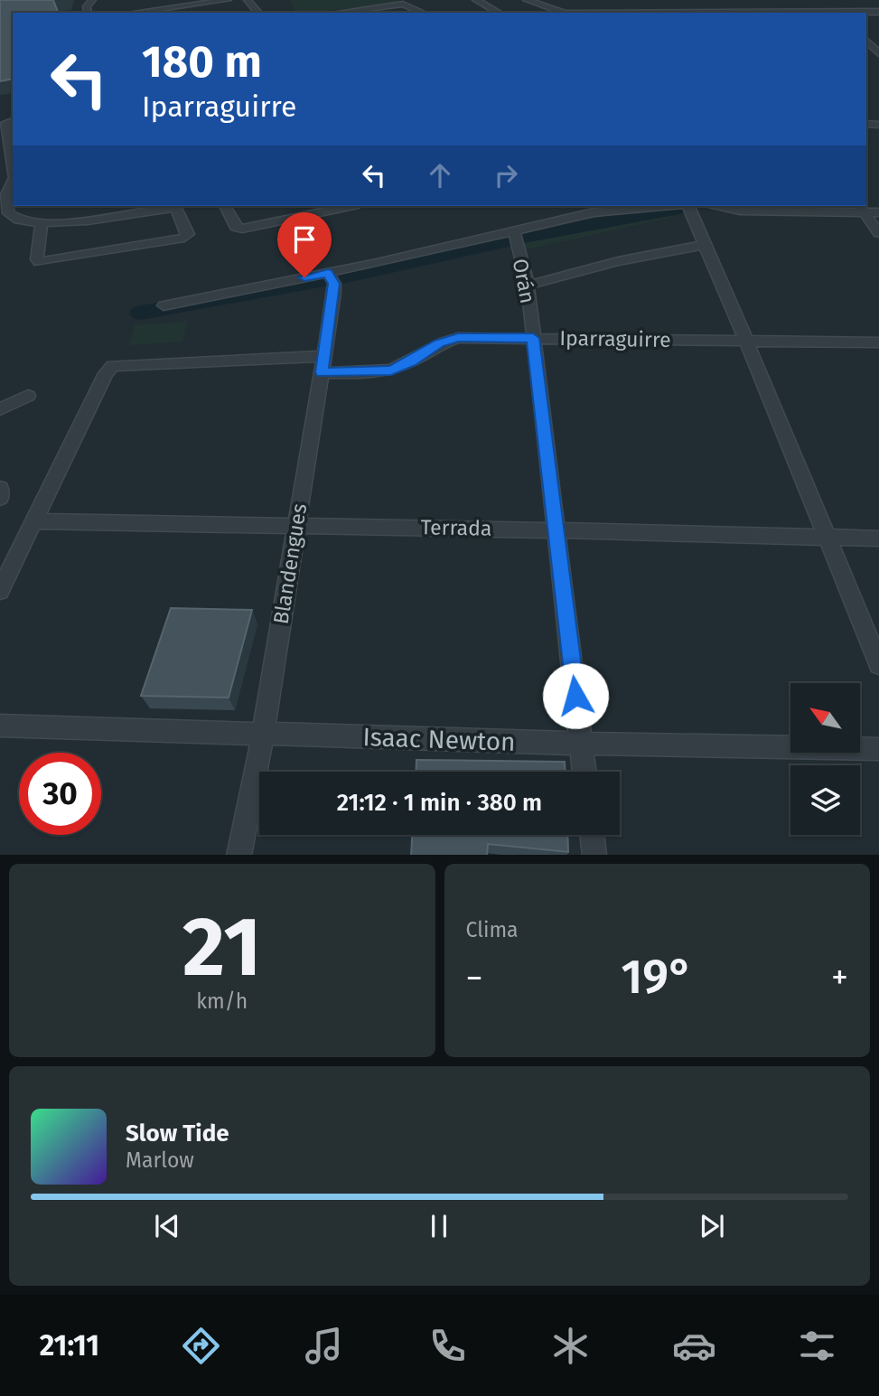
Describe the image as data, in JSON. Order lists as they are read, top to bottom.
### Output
{
  "streets": {
    "street": [
      "Orán",
      "Iparraguirre",
      "Terrada",
      "Blandengues",
      "Isaac Newton"
    ]
  },
  "crossings": [
    ["Orán", "Iparraguirre"],
    ["Orán", "Terrada"],
    ["Orán", "Isaac Newton"],
    ["Iparraguirre", "Terrada"],
    ["Iparraguirre", "Blandengues"],
    ["Terrada", "Blandengues"],
    ["Blandengues", "Isaac Newton"]
  ],
  "north": "top left",
  "page": {
    "turn": ["180 m", "Iparraguirre"],
    "limit": "30",
    "trip": "21:12 · 1 min · 380 m",
    "tile": [
      ["21", "km/h"],
      "Clima"
    ],
    "heat": ["−", "19°", "+"],
    "song": ["Slow Tide", "Marlow"],
    "tabs": "21:11"
  }
}
